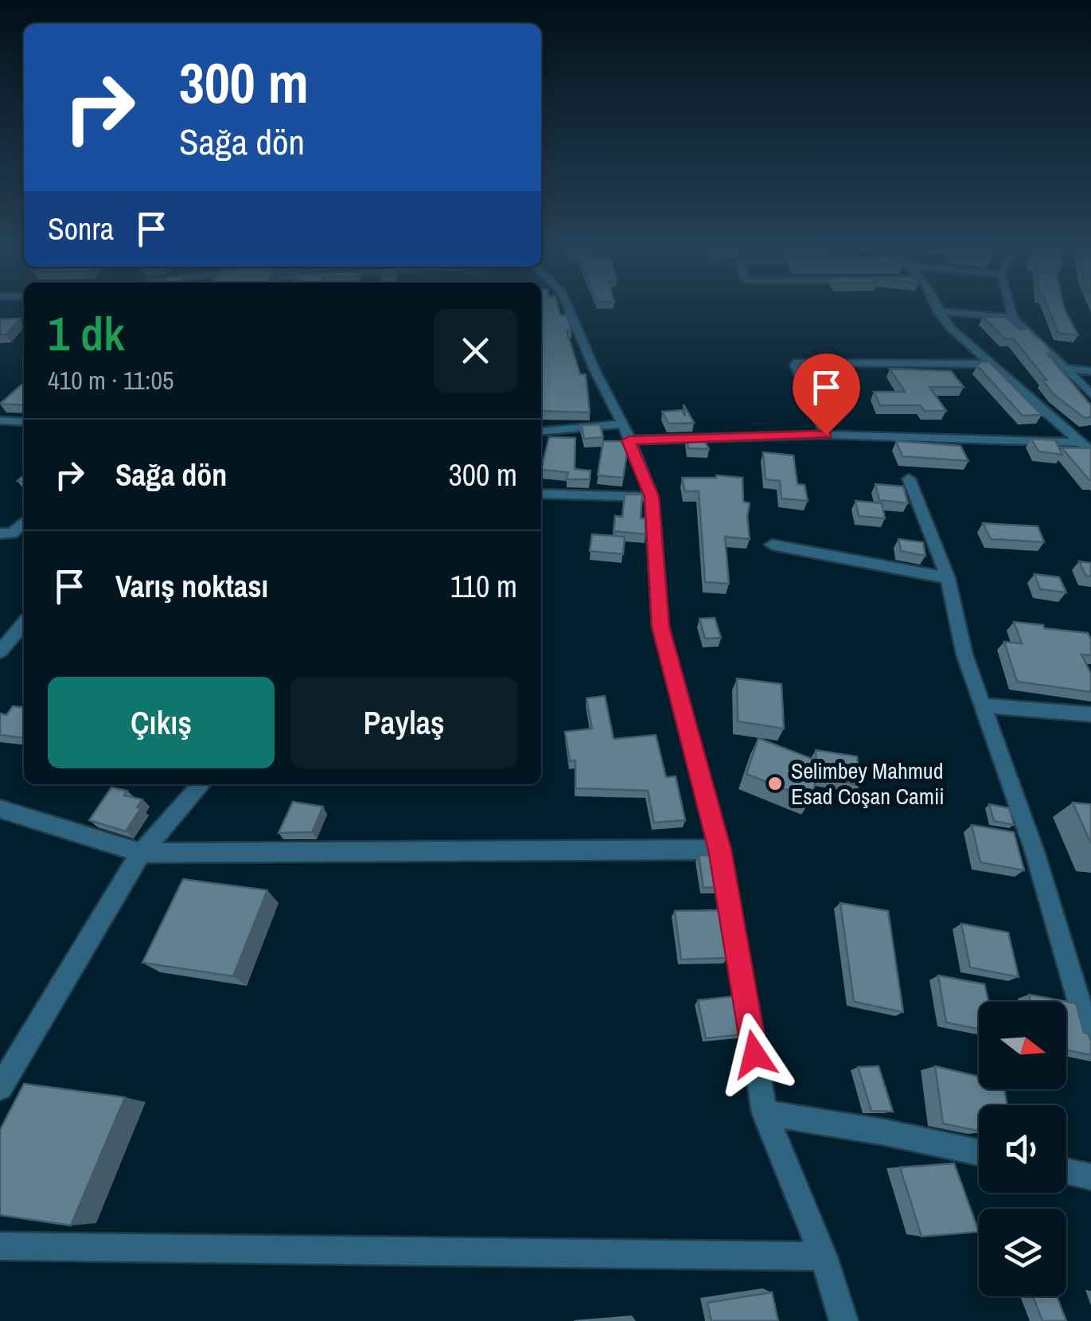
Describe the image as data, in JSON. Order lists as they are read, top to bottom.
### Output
{
  "places": ["Selimbey Mahmud Esad Coşan Camii"],
  "north": "right",
  "page": {
    "turn": ["300 m", "Sağa dön"],
    "then": "Sonra",
    "heading": ["1 dk", "410 m · 11:05"],
    "list": [
      {
        "name": "Sağa dön",
        "value": "300 m"
      },
      {
        "name": "Varış noktası",
        "value": "110 m"
      }
    ],
    "buttons": ["Çıkış", "Paylaş"]
  }
}
